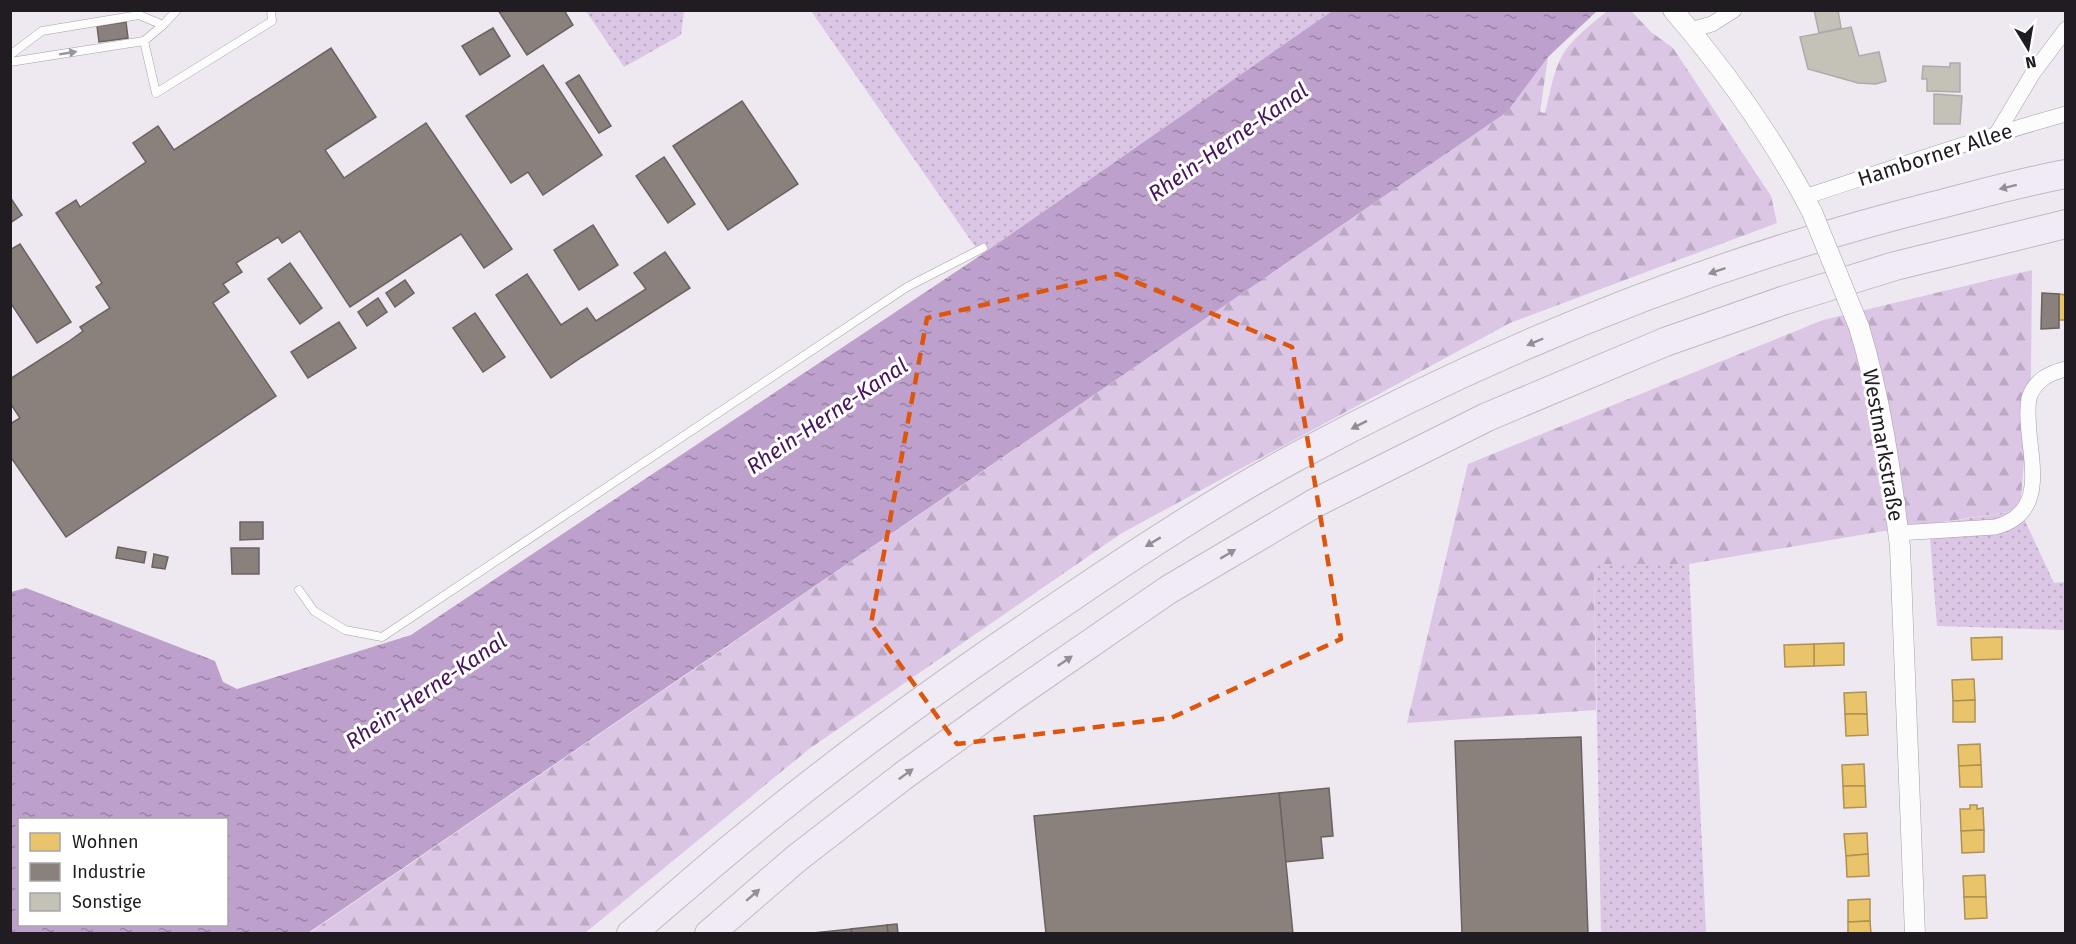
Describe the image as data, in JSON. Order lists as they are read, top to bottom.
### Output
{
  "streets": {
    "street": ["Hamborner Allee", "Westmarkstraße"]
  },
  "crossings": [
    ["Hamborner Allee", "Westmarkstraße"]
  ],
  "water": ["Rhein-Herne-Kanal"],
  "legend": ["Wohnen", "Industrie", "Sonstige"],
  "north": "bottom"
}
